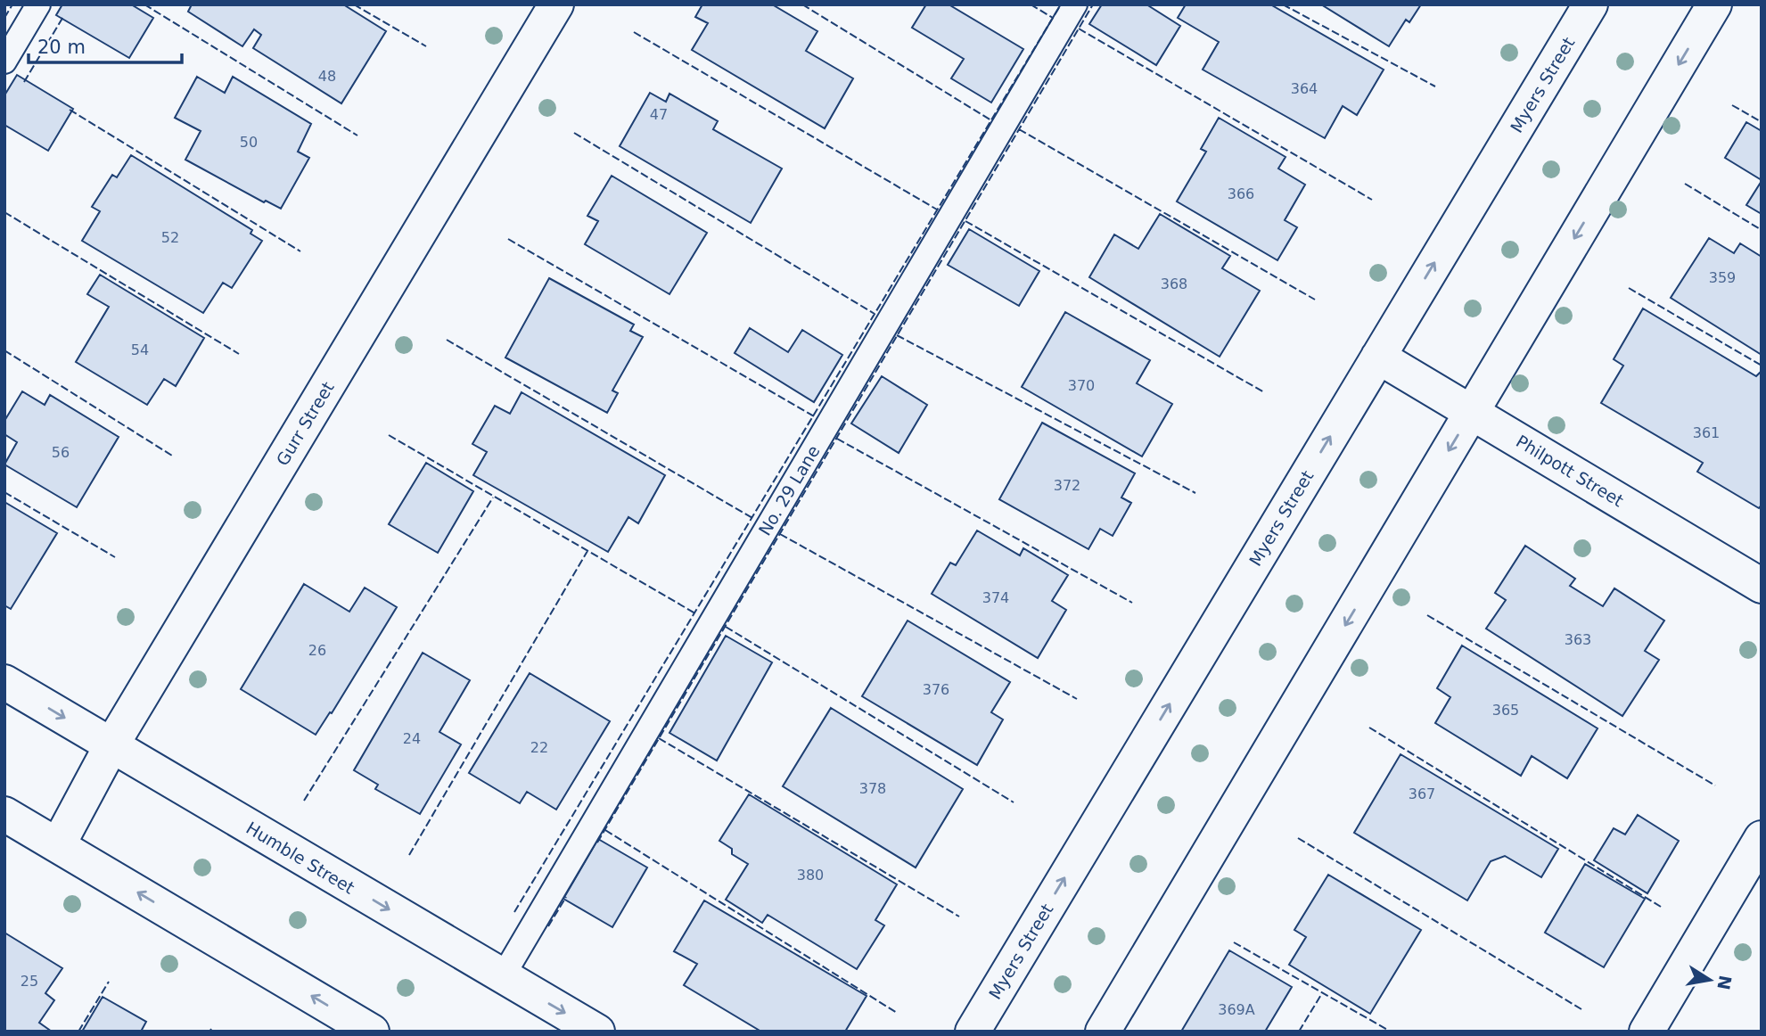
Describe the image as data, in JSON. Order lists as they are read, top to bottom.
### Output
{
  "streets": {
    "street": [
      "Myers Street",
      "Gurr Street",
      "Philpott Street",
      "Humble Street"
    ],
    "lane": ["No. 29 Lane"]
  },
  "crossings": [
    ["Myers Street", "Philpott Street"],
    ["Gurr Street", "Humble Street"],
    ["No. 29 Lane", "Humble Street"]
  ],
  "house_numbers": [
    "48",
    "364",
    "47",
    "50",
    "366",
    "52",
    "359",
    "368",
    "54",
    "370",
    "361",
    "56",
    "372",
    "374",
    "363",
    "26",
    "376",
    "365",
    "24",
    "22",
    "378",
    "367",
    "380",
    "25",
    "369A"
  ],
  "scale_bar": "20 m",
  "north": "right"
}
